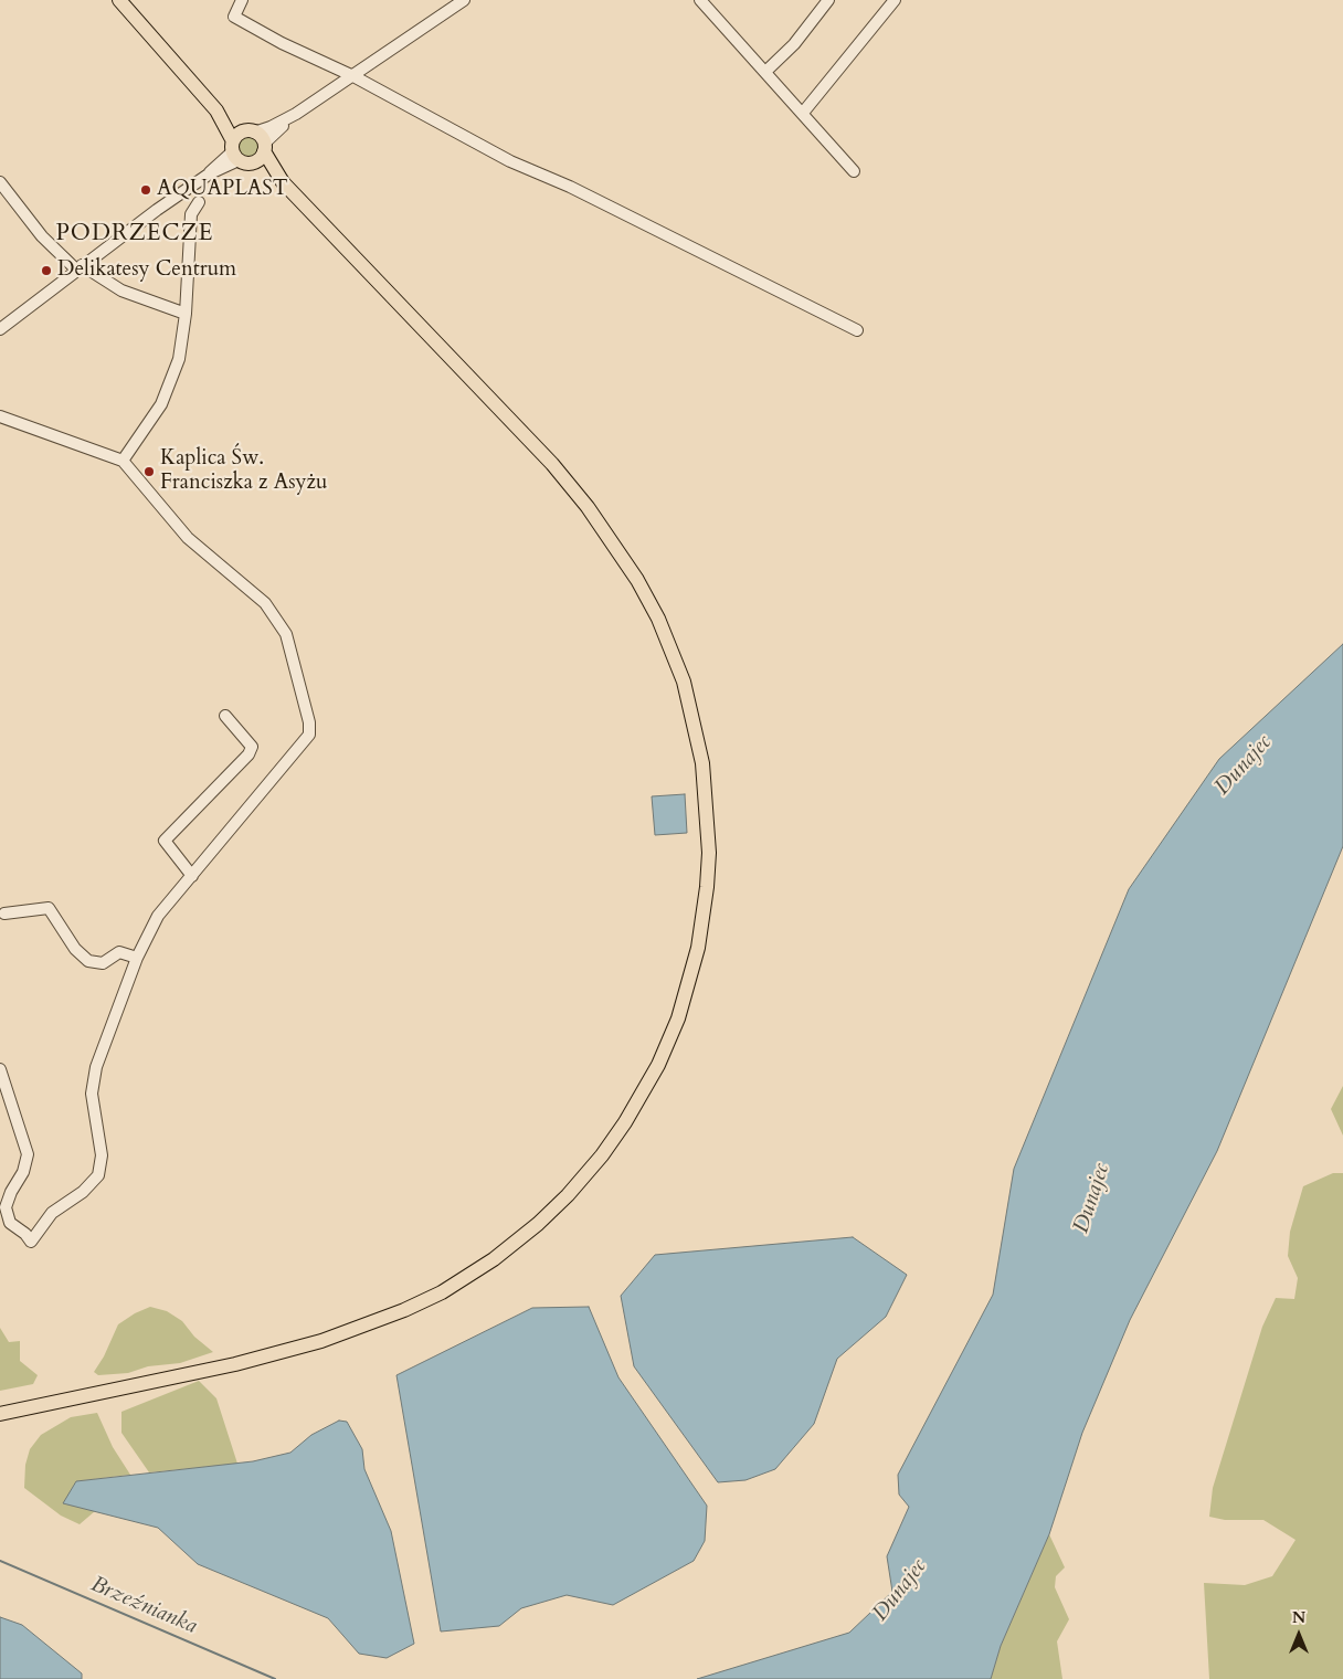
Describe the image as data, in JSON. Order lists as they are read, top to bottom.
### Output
{
  "districts": ["PODRZECZE"],
  "water": ["Dunajec", "Brzeźnianka"],
  "places": ["AQUAPLAST", "Delikatesy Centrum", "Kaplica Św. Franciszka z Asyżu"],
  "north": "top"
}
